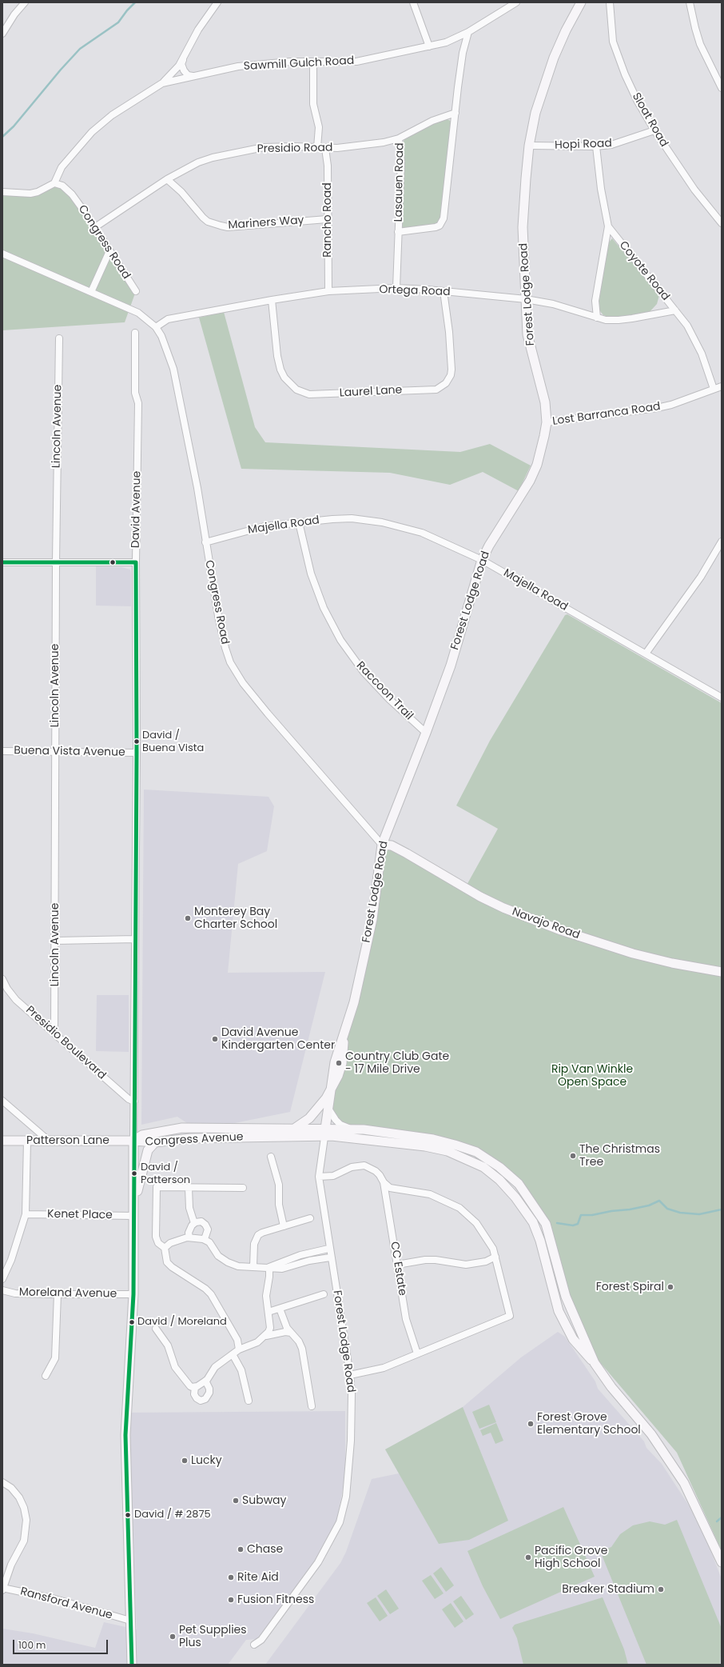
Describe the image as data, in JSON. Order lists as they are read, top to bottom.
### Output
{
  "streets": {
    "street": [
      "Sawmill Gulch Road",
      "Sloat Road",
      "Hopi Road",
      "Presidio Road",
      "Lasauen Road",
      "Rancho Road",
      "Mariners Way",
      "Congress Road",
      "Coyote Road",
      "Ortega Road",
      "Forest Lodge Road",
      "Laurel Lane",
      "Lost Barranca Road",
      "Lincoln Avenue",
      "David Avenue",
      "Majella Road",
      "Raccoon Trail",
      "Buena Vista Avenue",
      "Navajo Road",
      "Presidio Boulevard",
      "Congress Avenue",
      "Patterson Lane",
      "Kenet Place",
      "CC Estate",
      "Moreland Avenue",
      "Ransford Avenue"
    ]
  },
  "crossings": [
    ["Sawmill Gulch Road", "Congress Road"],
    ["Sloat Road", "Hopi Road"],
    ["Hopi Road", "Coyote Road"],
    ["Hopi Road", "Forest Lodge Road"],
    ["Presidio Road", "Lasauen Road"],
    ["Presidio Road", "Rancho Road"],
    ["Presidio Road", "Mariners Way"],
    ["Presidio Road", "Congress Road"],
    ["Lasauen Road", "Ortega Road"],
    ["Rancho Road", "Mariners Way"],
    ["Rancho Road", "Ortega Road"],
    ["Congress Road", "Ortega Road"],
    ["Congress Road", "Forest Lodge Road"],
    ["Congress Road", "Majella Road"],
    ["Congress Road", "Navajo Road"],
    ["Coyote Road", "Ortega Road"],
    ["Coyote Road", "Lost Barranca Road"],
    ["Ortega Road", "Forest Lodge Road"],
    ["Ortega Road", "Laurel Lane"],
    ["Forest Lodge Road", "Lost Barranca Road"],
    ["Forest Lodge Road", "Majella Road"],
    ["Forest Lodge Road", "Raccoon Trail"],
    ["Forest Lodge Road", "Navajo Road"],
    ["Forest Lodge Road", "Congress Avenue"],
    ["Lincoln Avenue", "Buena Vista Avenue"],
    ["Lincoln Avenue", "Presidio Boulevard"],
    ["David Avenue", "Buena Vista Avenue"],
    ["David Avenue", "Presidio Boulevard"],
    ["David Avenue", "Congress Avenue"],
    ["David Avenue", "Patterson Lane"],
    ["David Avenue", "Kenet Place"],
    ["David Avenue", "Moreland Avenue"],
    ["David Avenue", "Ransford Avenue"],
    ["Majella Road", "Raccoon Trail"],
    ["Congress Avenue", "Patterson Lane"]
  ],
  "parks": ["Rip Van Winkle Open Space"],
  "places": [
    "David / Buena Vista",
    "Monterey Bay Charter School",
    "David Avenue Kindergarten Center",
    "Country Club Gate - 17 Mile Drive",
    "The Christmas Tree",
    "David / Patterson",
    "Forest Spiral",
    "David / Moreland",
    "Forest Grove Elementary School",
    "Lucky",
    "Subway",
    "David / # 2875",
    "Chase",
    "Pacific Grove High School",
    "Rite Aid",
    "Breaker Stadium",
    "Fusion Fitness",
    "Pet Supplies Plus"
  ],
  "scale_bar": "100 m"
}
